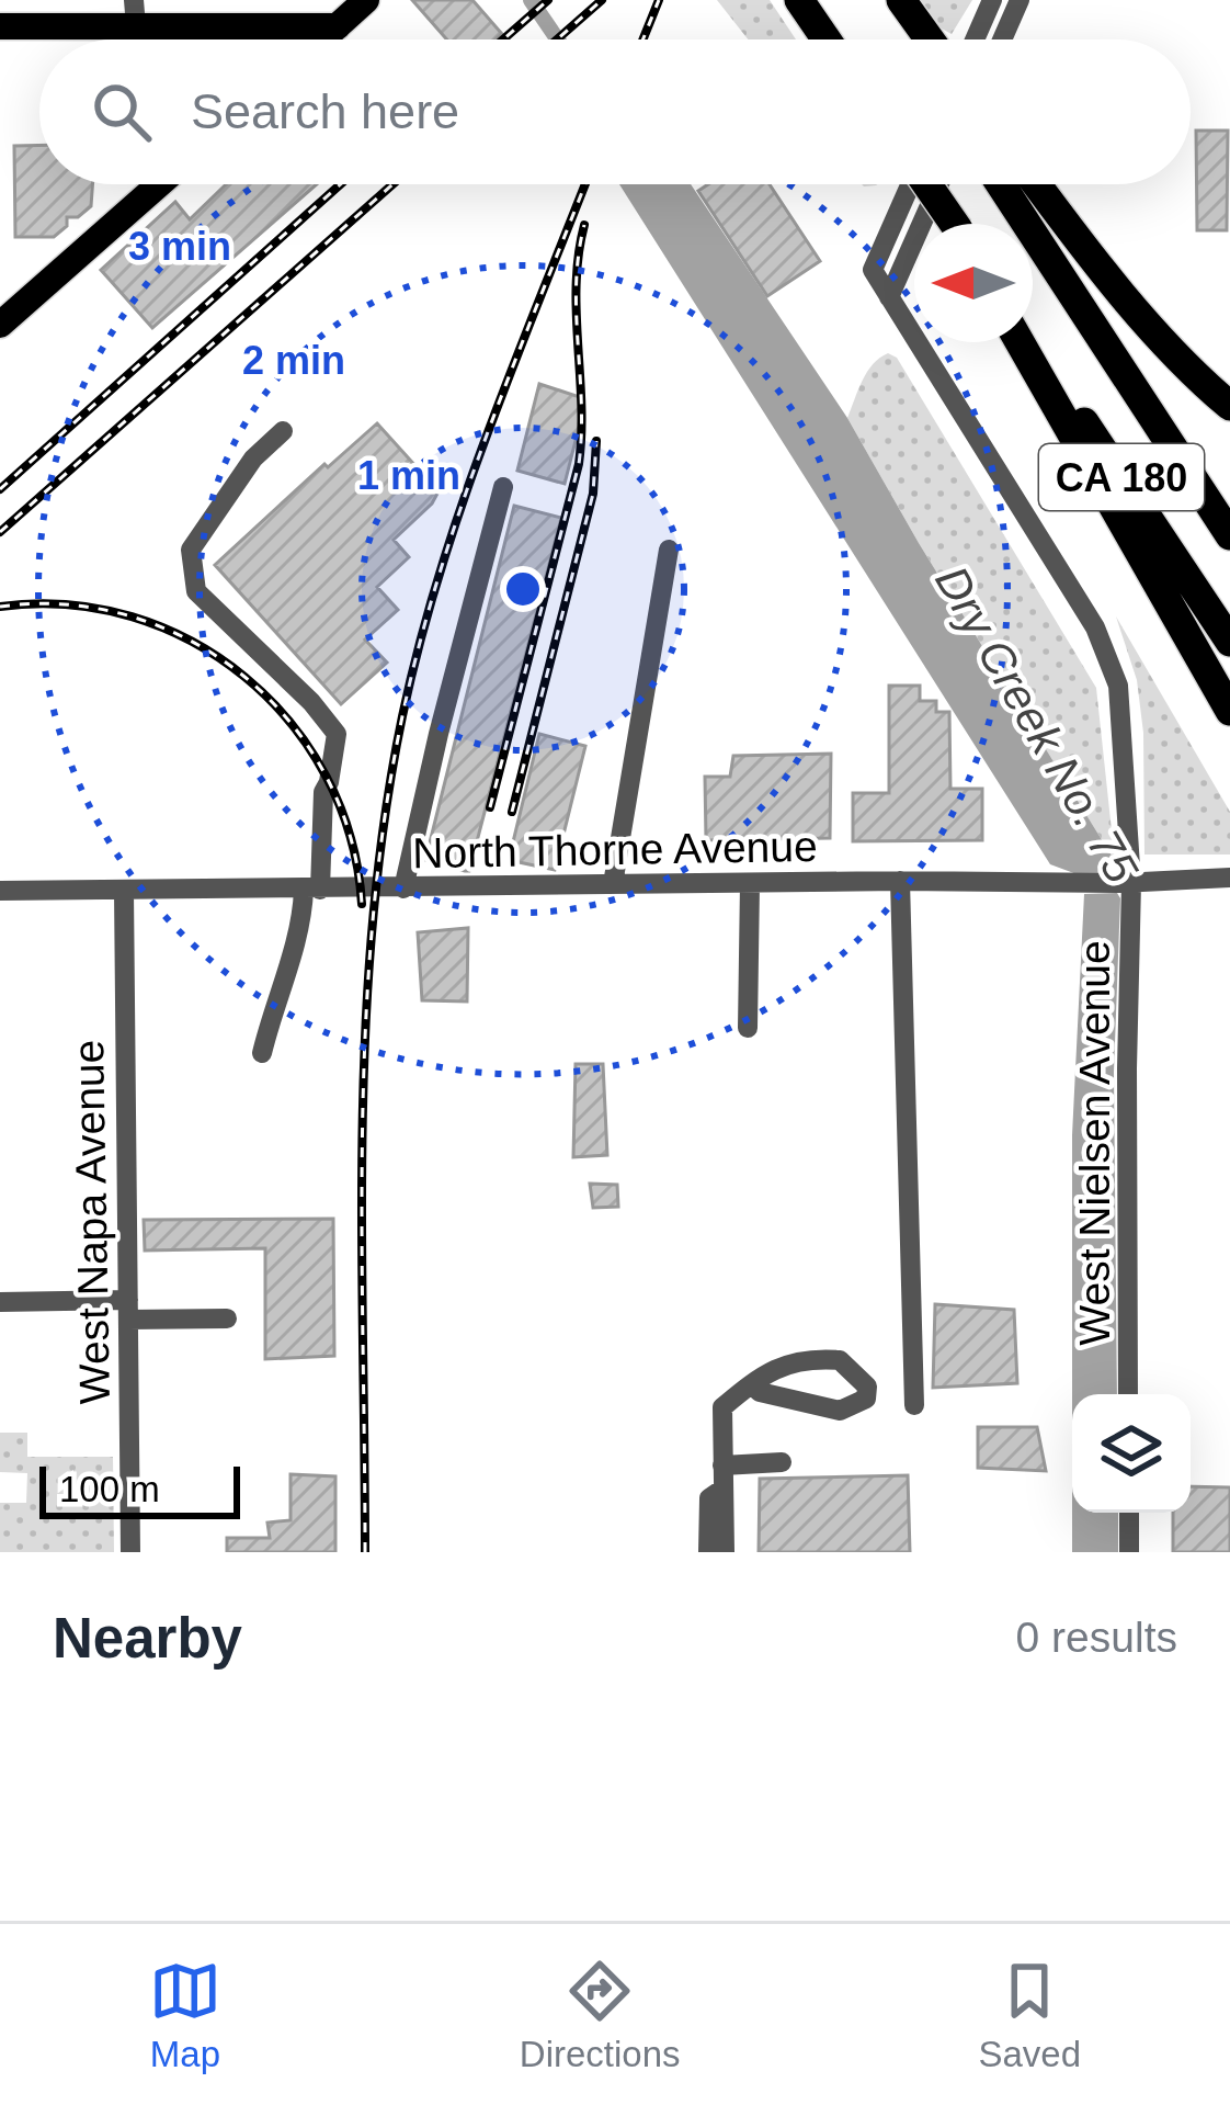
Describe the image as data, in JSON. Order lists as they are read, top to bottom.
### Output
{
  "streets": {
    "highway": ["CA 180"],
    "street": ["North Thorne Avenue", "West Nielsen Avenue", "West Napa Avenue"]
  },
  "crossings": [
    ["North Thorne Avenue", "West Nielsen Avenue"],
    ["North Thorne Avenue", "West Napa Avenue"]
  ],
  "water": ["Dry Creek No. 75"],
  "scale_bar": "100 m",
  "north": "left",
  "page": {
    "search": "Search here",
    "scale": "100 m",
    "heading": ["Nearby", "0 results"],
    "nav": ["Map", "Directions", "Saved"]
  },
  "rings": ["3 min", "2 min", "1 min"]
}
